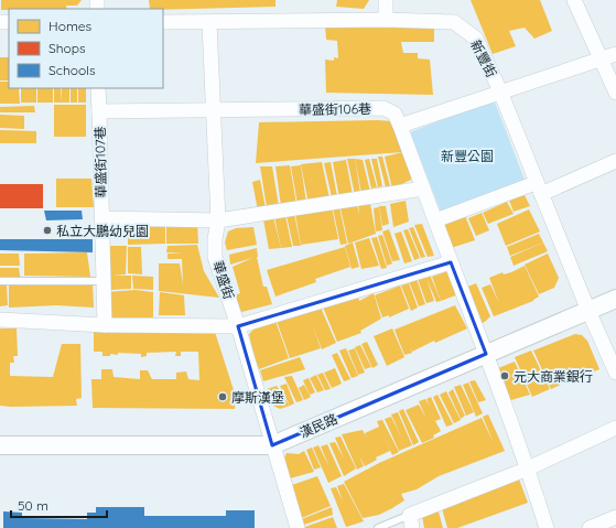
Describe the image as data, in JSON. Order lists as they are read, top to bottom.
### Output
{
  "streets": {
    "street": [
      "新豐街",
      "華盛街106巷",
      "華盛街107巷",
      "華盛街",
      "漢民路"
    ]
  },
  "crossings": [
    ["新豐街", "華盛街"],
    ["新豐街", "漢民路"],
    ["華盛街106巷", "華盛街107巷"],
    ["華盛街106巷", "華盛街"],
    ["華盛街106巷", "漢民路"],
    ["華盛街107巷", "華盛街"],
    ["華盛街", "漢民路"]
  ],
  "parks": ["新豐公園"],
  "places": ["私立大鵬幼兒園", "元大商業銀行", "摩斯漢堡"],
  "legend": ["Homes", "Shops", "Schools"],
  "scale_bar": "50 m"
}
